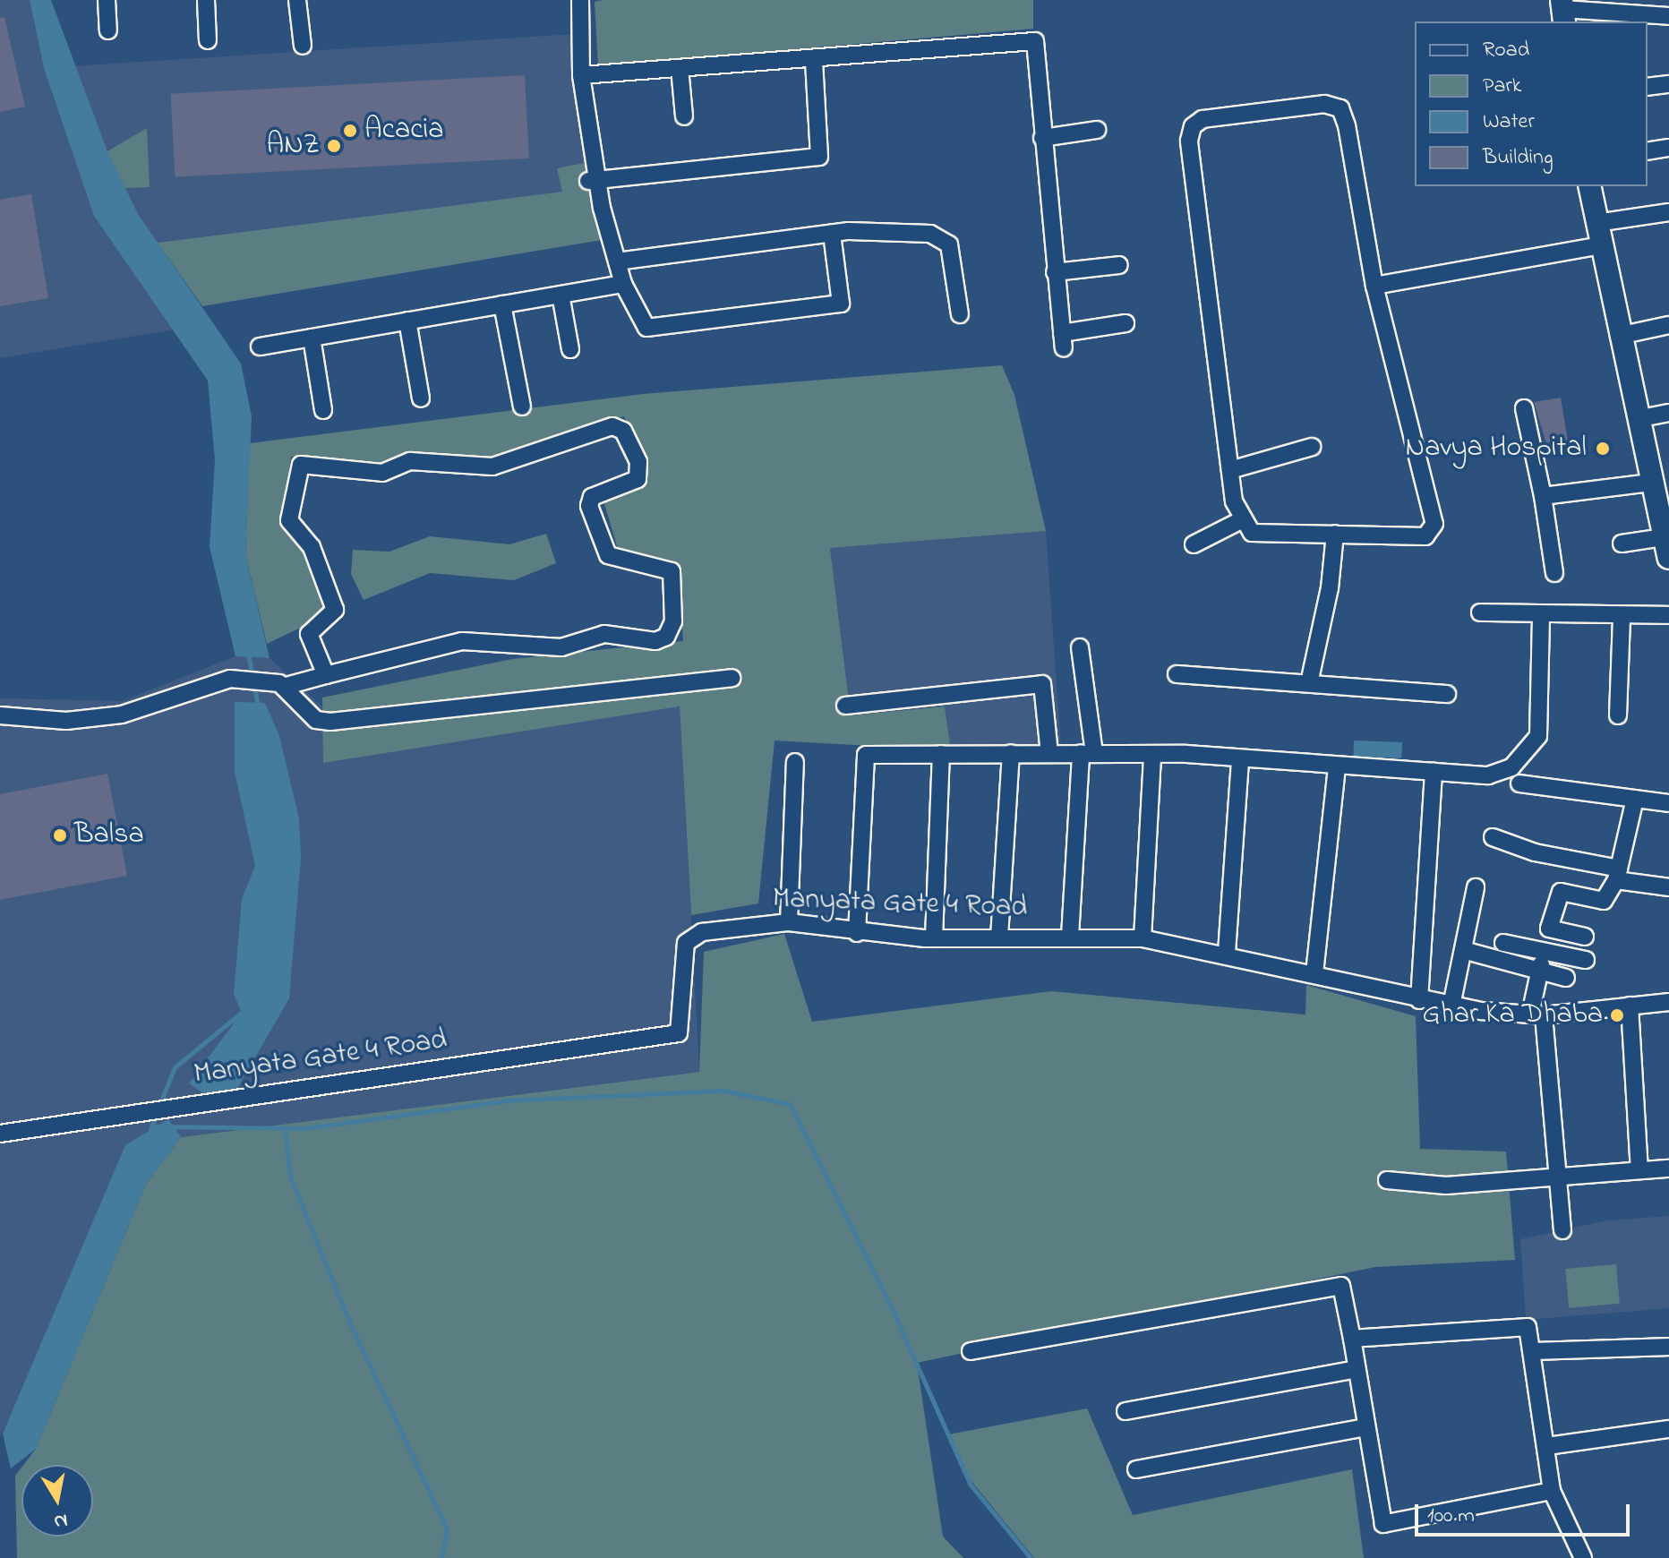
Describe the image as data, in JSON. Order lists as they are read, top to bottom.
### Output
{
  "streets": {
    "street": ["Manyata Gate 4 Road"]
  },
  "places": [
    "Acacia",
    "ANZ",
    "Navya Hospital",
    "Balsa",
    "Ghar Ka Dhaba"
  ],
  "legend": [
    "Road",
    "Park",
    "Water",
    "Building"
  ],
  "scale_bar": "100 m",
  "north": "bottom"
}
